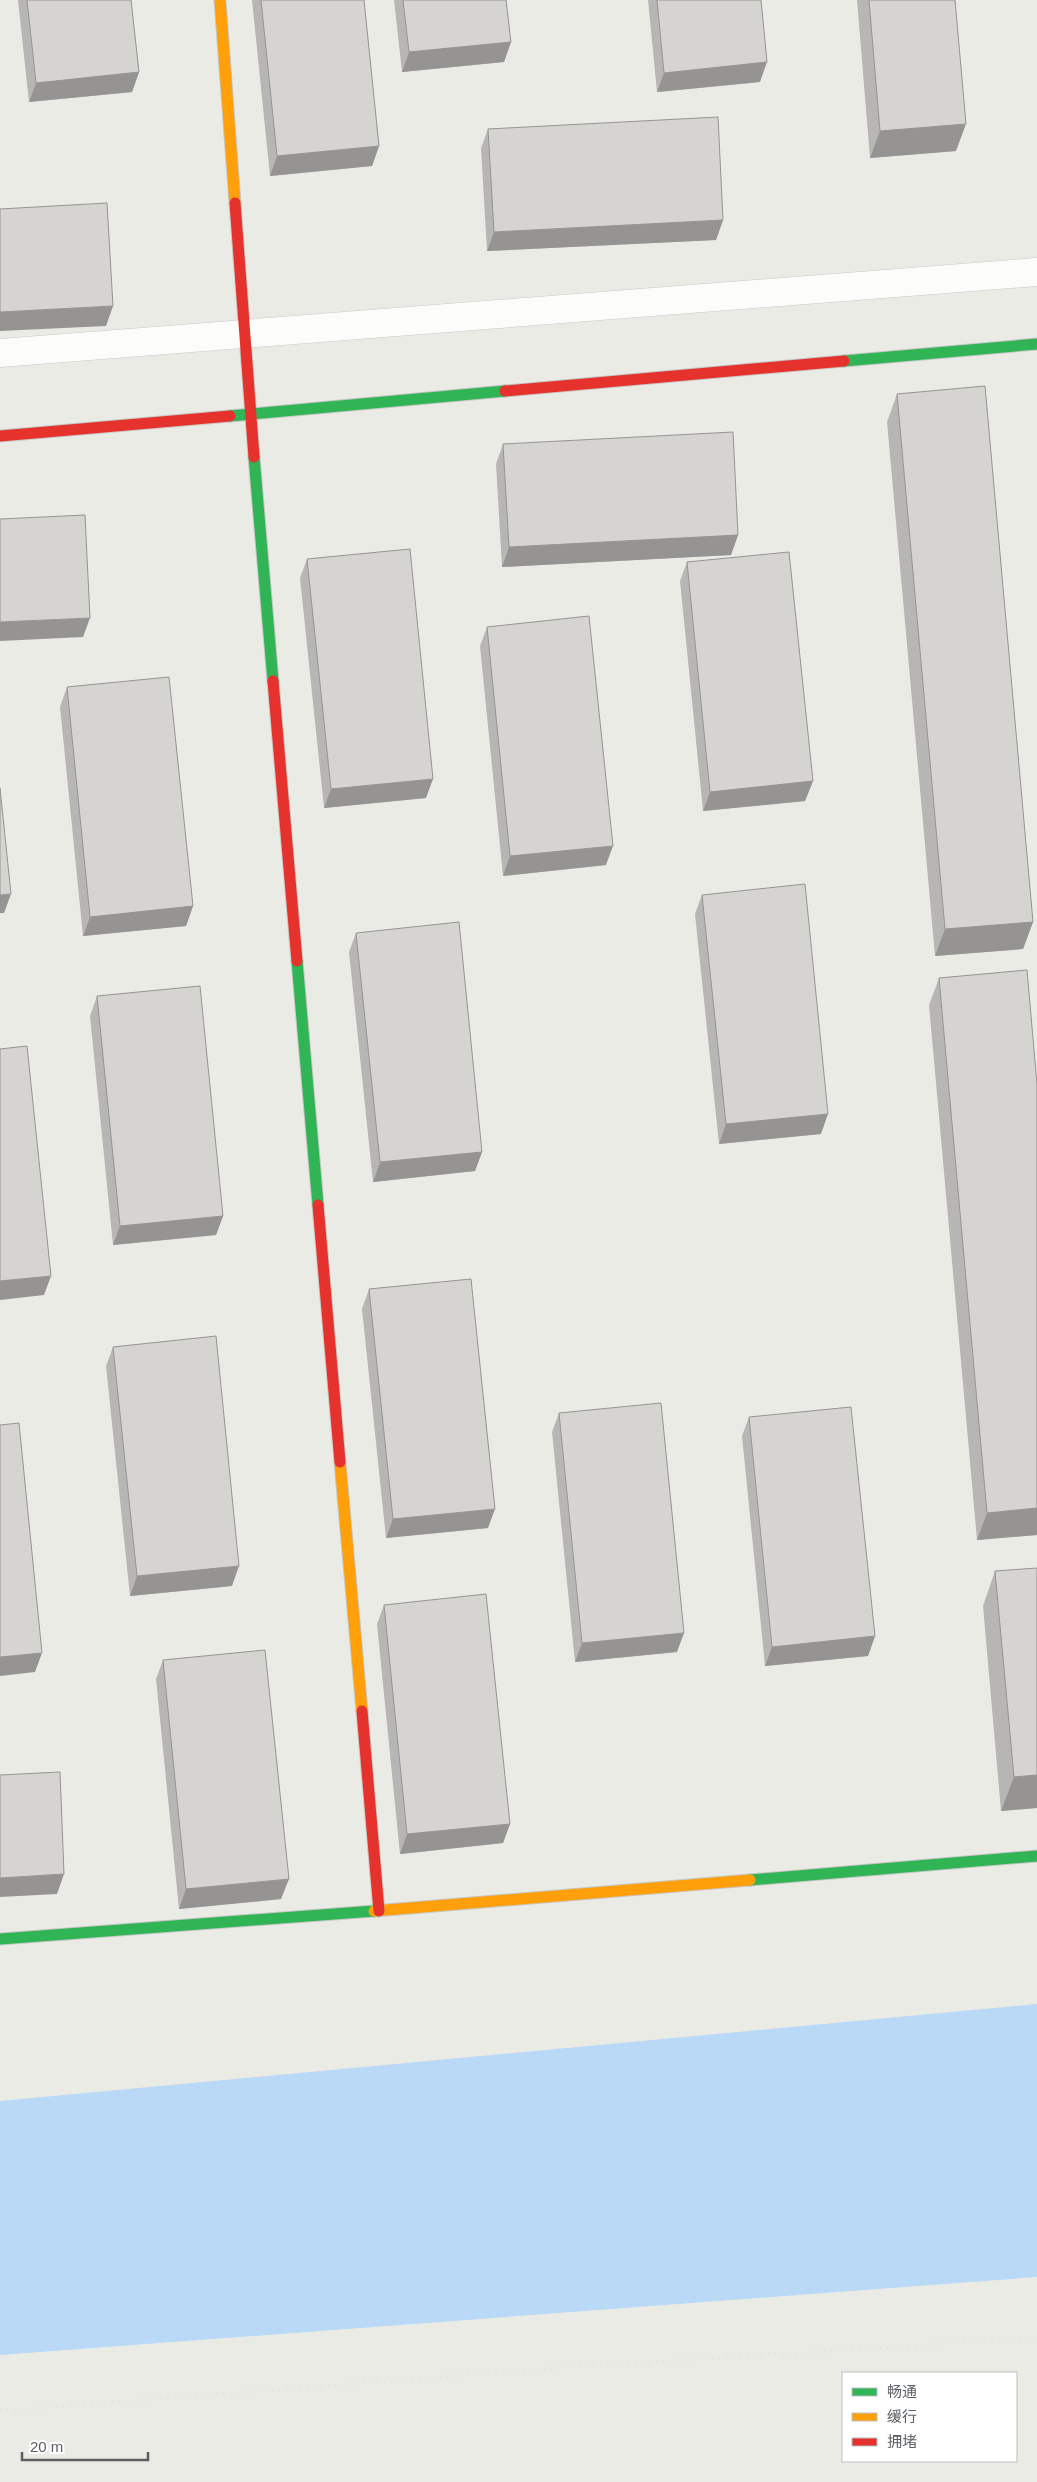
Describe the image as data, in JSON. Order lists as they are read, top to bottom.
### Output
{
  "legend": ["畅通", "缓行", "拥堵"],
  "scale_bar": "20 m"
}
